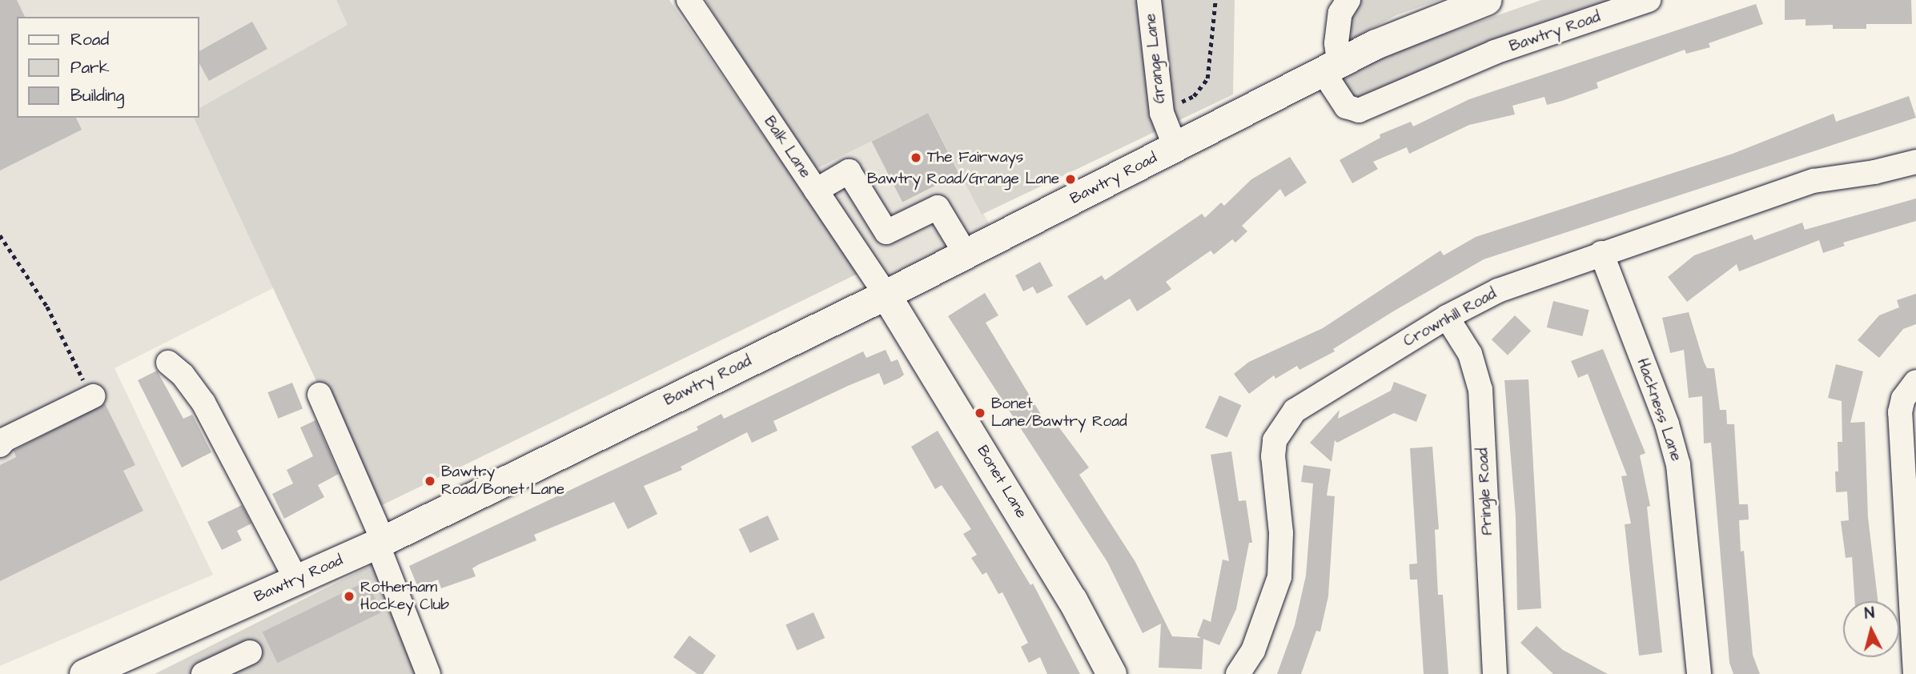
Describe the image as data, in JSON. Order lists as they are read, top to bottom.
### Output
{
  "streets": {
    "main road": ["Bawtry Road", "Bonet Lane"],
    "street": [
      "Grange Lane",
      "Balk Lane",
      "Crownhill Road",
      "Hackness Lane",
      "Pringle Road"
    ]
  },
  "crossings": [
    ["Bawtry Road", "Grange Lane"],
    ["Bawtry Road", "Balk Lane"],
    ["Bawtry Road", "Bonet Lane"],
    ["Balk Lane", "Bonet Lane"],
    ["Crownhill Road", "Hackness Lane"],
    ["Crownhill Road", "Pringle Road"]
  ],
  "places": [
    "The Fairways",
    "Bawtry Road/Grange Lane",
    "Bonet Lane/Bawtry Road",
    "Bawtry Road/Bonet Lane",
    "Rotherham Hockey Club"
  ],
  "legend": ["Road", "Park", "Building"],
  "north": "top"
}
